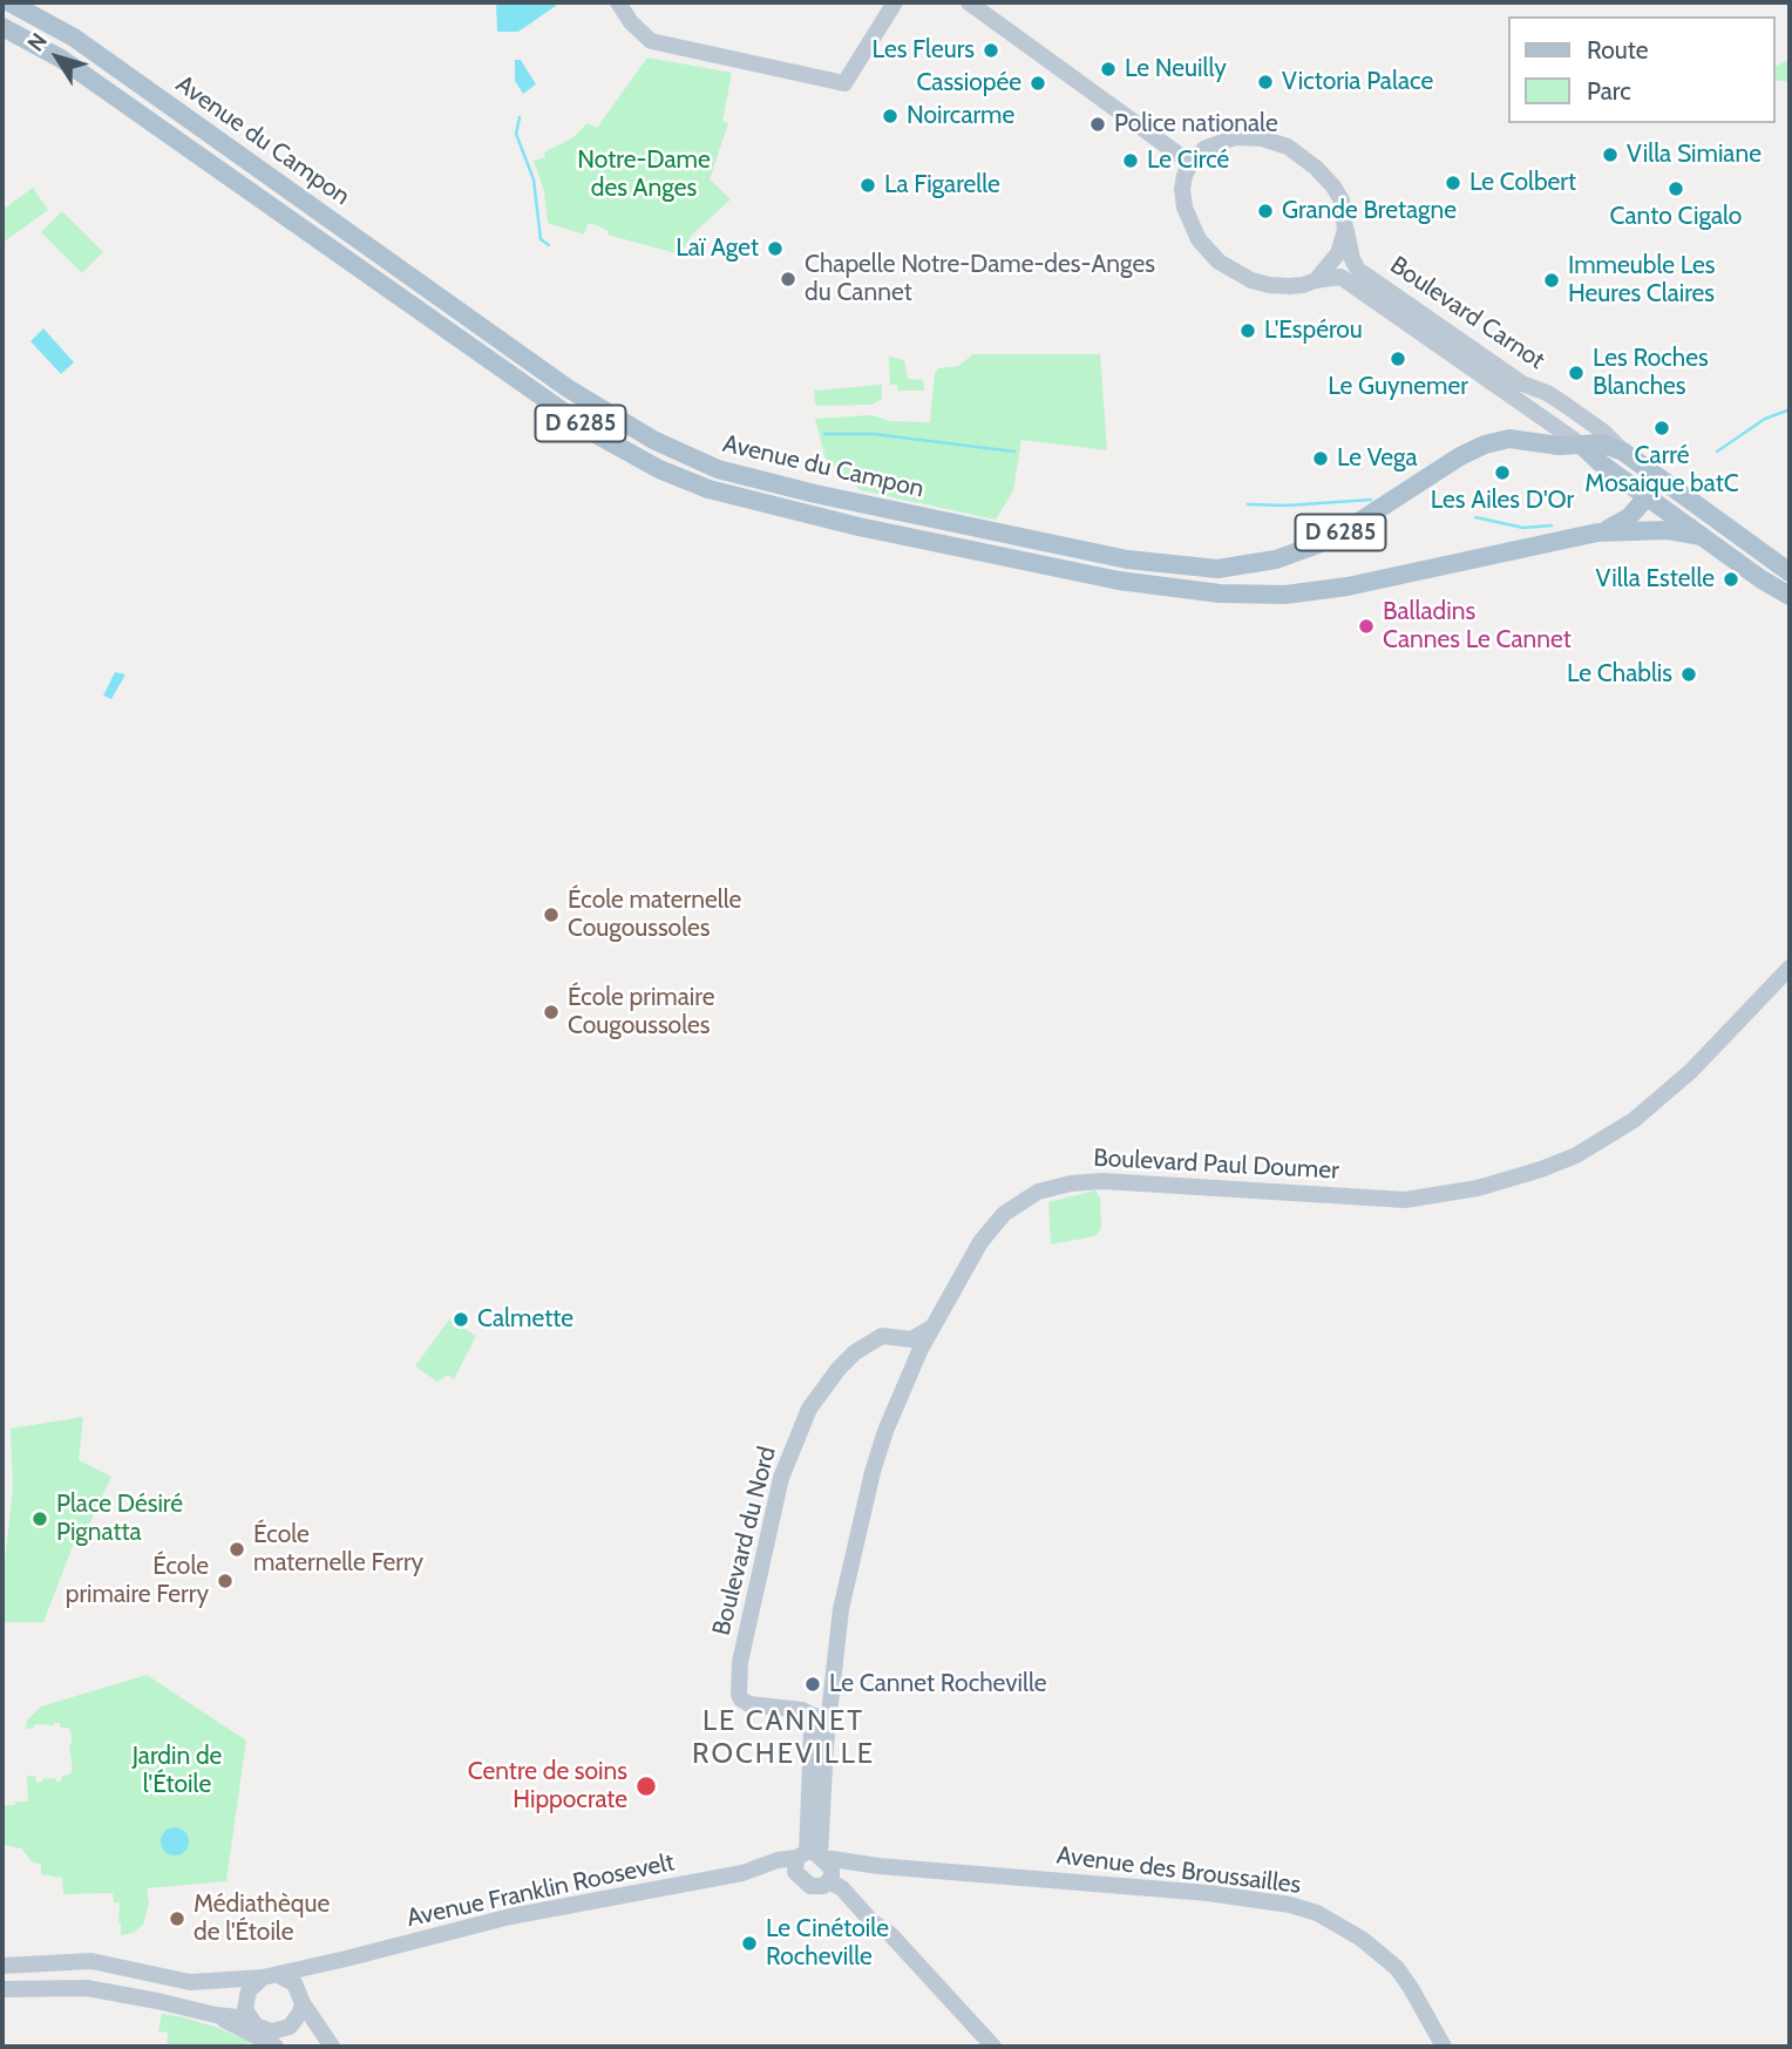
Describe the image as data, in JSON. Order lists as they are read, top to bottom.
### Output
{
  "streets": {
    "main road": ["Avenue du Campon", "Boulevard Carnot", "D 6285"],
    "street": [
      "Boulevard Paul Doumer",
      "Boulevard du Nord",
      "Avenue des Broussailles",
      "Avenue Franklin Roosevelt"
    ]
  },
  "crossings": [
    ["Avenue du Campon", "Boulevard Carnot"],
    ["Boulevard Paul Doumer", "Boulevard du Nord"],
    ["Boulevard Paul Doumer", "Avenue des Broussailles"],
    ["Boulevard Paul Doumer", "Avenue Franklin Roosevelt"],
    ["Avenue des Broussailles", "Avenue Franklin Roosevelt"]
  ],
  "districts": ["LE CANNET ROCHEVILLE"],
  "parks": ["Notre-Dame des Anges", "Jardin de l'Étoile"],
  "places": [
    "Les Fleurs",
    "Le Neuilly",
    "Victoria Palace",
    "Cassiopée",
    "Noircarme",
    "Police nationale",
    "Villa Simiane",
    "Le Circé",
    "Le Colbert",
    "La Figarelle",
    "Canto Cigalo",
    "Grande Bretagne",
    "Laï Aget",
    "Chapelle Notre-Dame-des-Anges du Cannet",
    "Immeuble Les Heures Claires",
    "L'Espérou",
    "Le Guynemer",
    "Les Roches Blanches",
    "Carré Mosaique batC",
    "Le Vega",
    "Les Ailes D'Or",
    "Villa Estelle",
    "Balladins Cannes Le Cannet",
    "Le Chablis",
    "École maternelle Cougoussoles",
    "École primaire Cougoussoles",
    "Calmette",
    "Place Désiré Pignatta",
    "École maternelle Ferry",
    "École primaire Ferry",
    "Le Cannet Rocheville",
    "Centre de soins Hippocrate",
    "Médiathèque de l'Étoile",
    "Le Cinétoile Rocheville"
  ],
  "legend": ["Route", "Parc"],
  "north": "top left"
}
